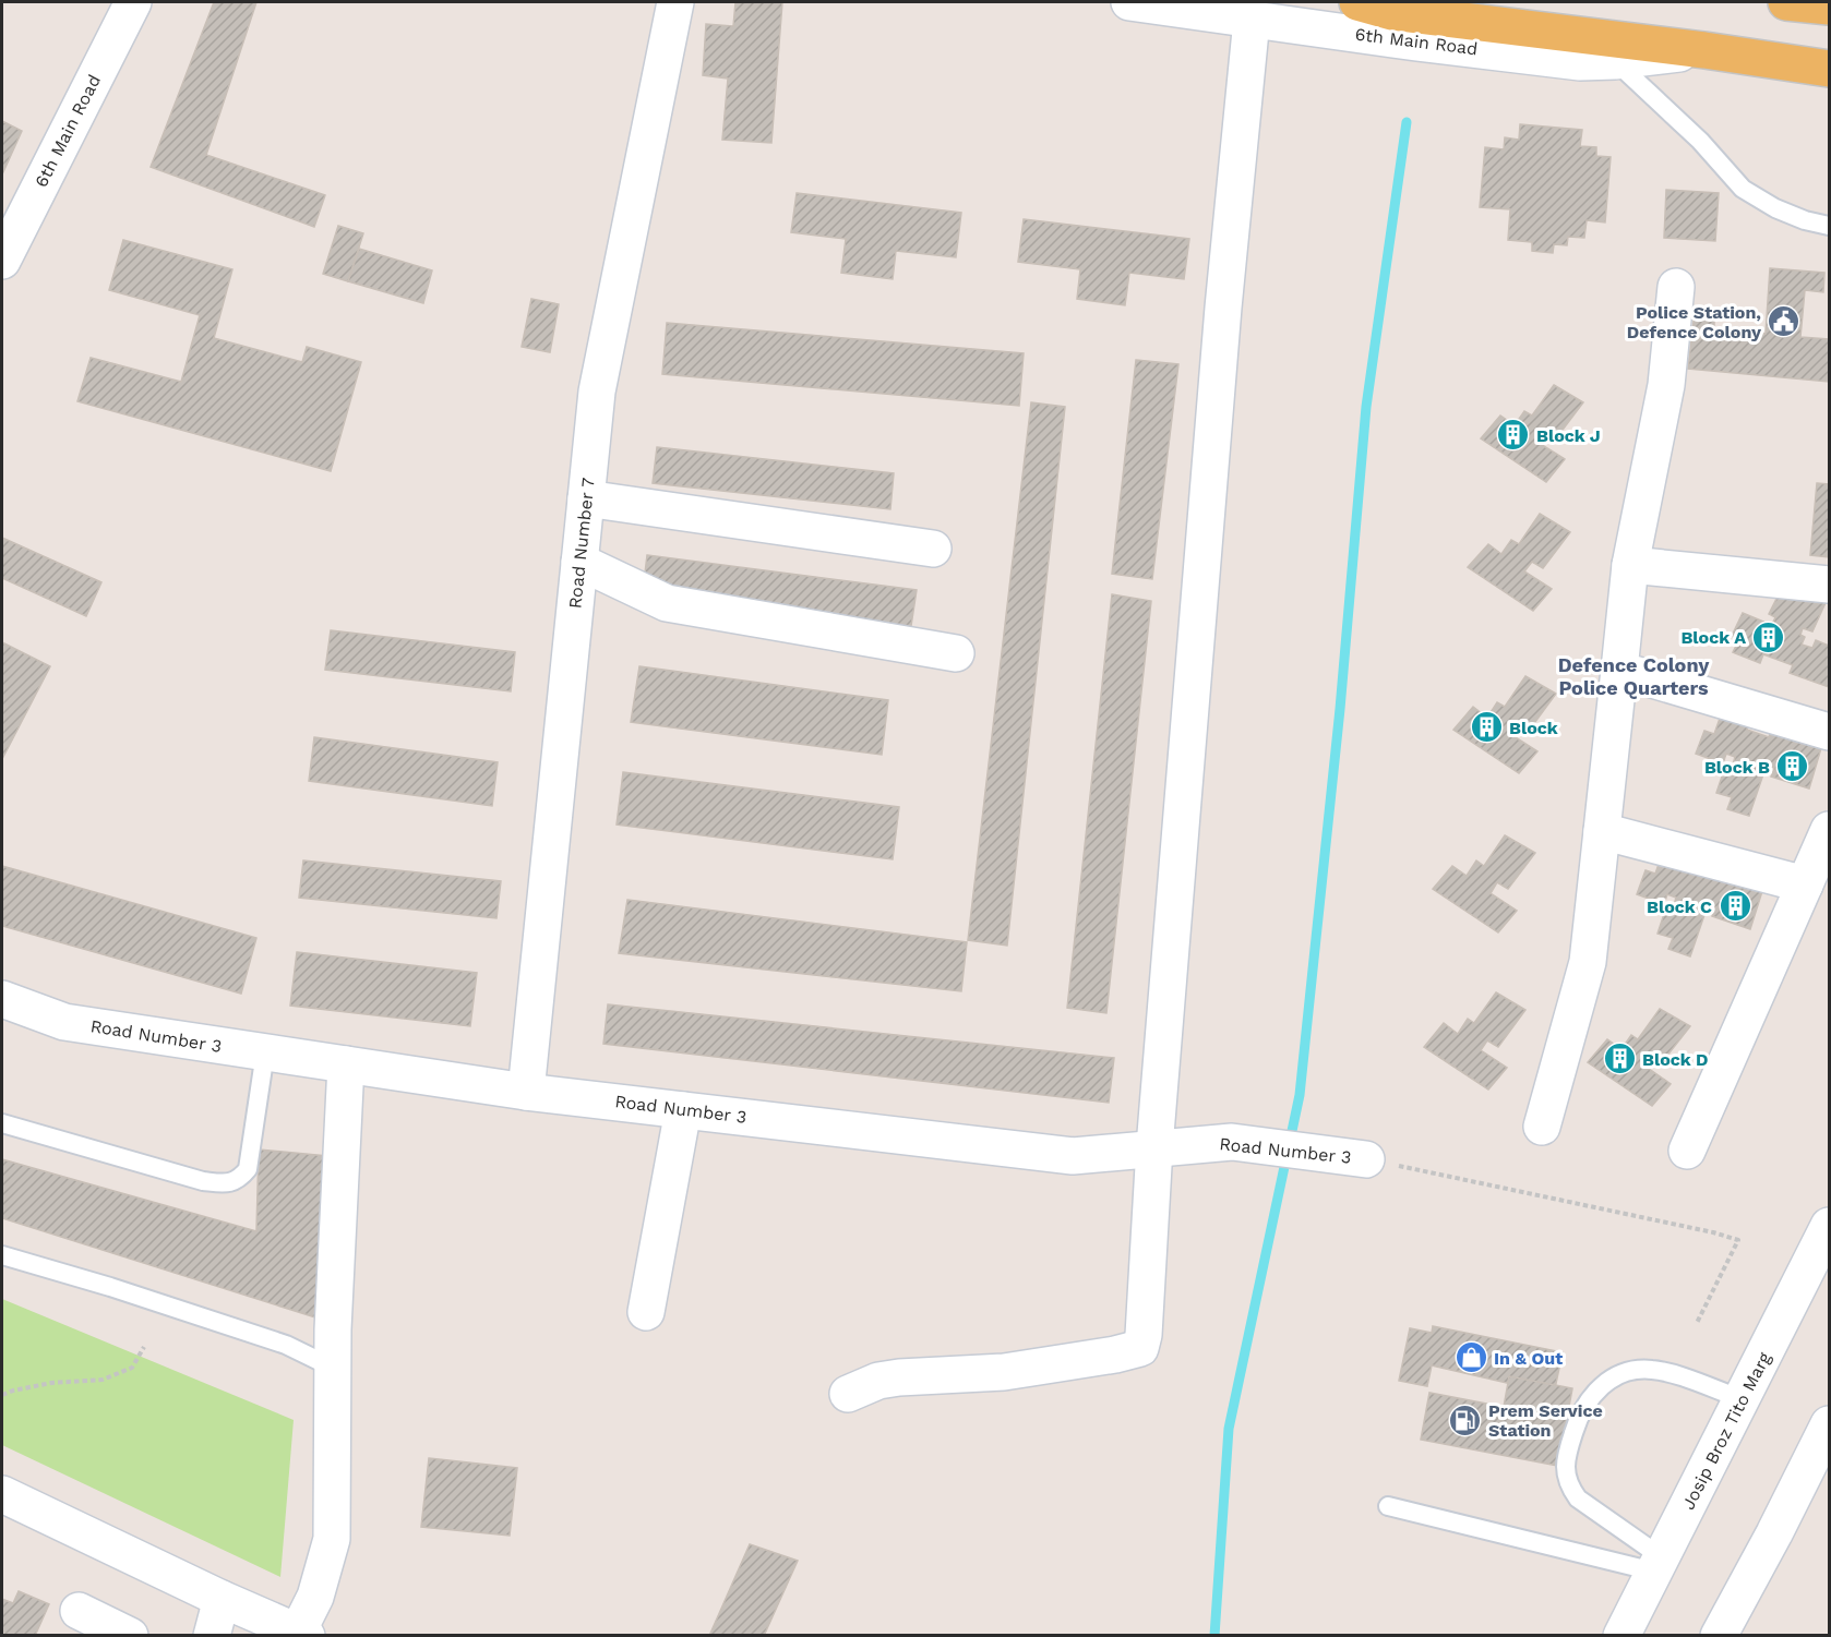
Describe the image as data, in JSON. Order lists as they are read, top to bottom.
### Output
{
  "streets": {
    "street": [
      "6th Main Road",
      "Road Number 7",
      "Road Number 3",
      "Josip Broz Tito Marg"
    ]
  },
  "crossings": [
    ["Road Number 7", "Road Number 3"]
  ],
  "districts": ["Defence Colony Police Quarters"],
  "places": {
    "public building": ["Police Station, Defence Colony"],
    "building": [
      "Block J",
      "Block A",
      "Block",
      "Block B",
      "Block C",
      "Block D"
    ],
    "shop": ["In & Out"],
    "fuel station": ["Prem Service Station"]
  }
}
